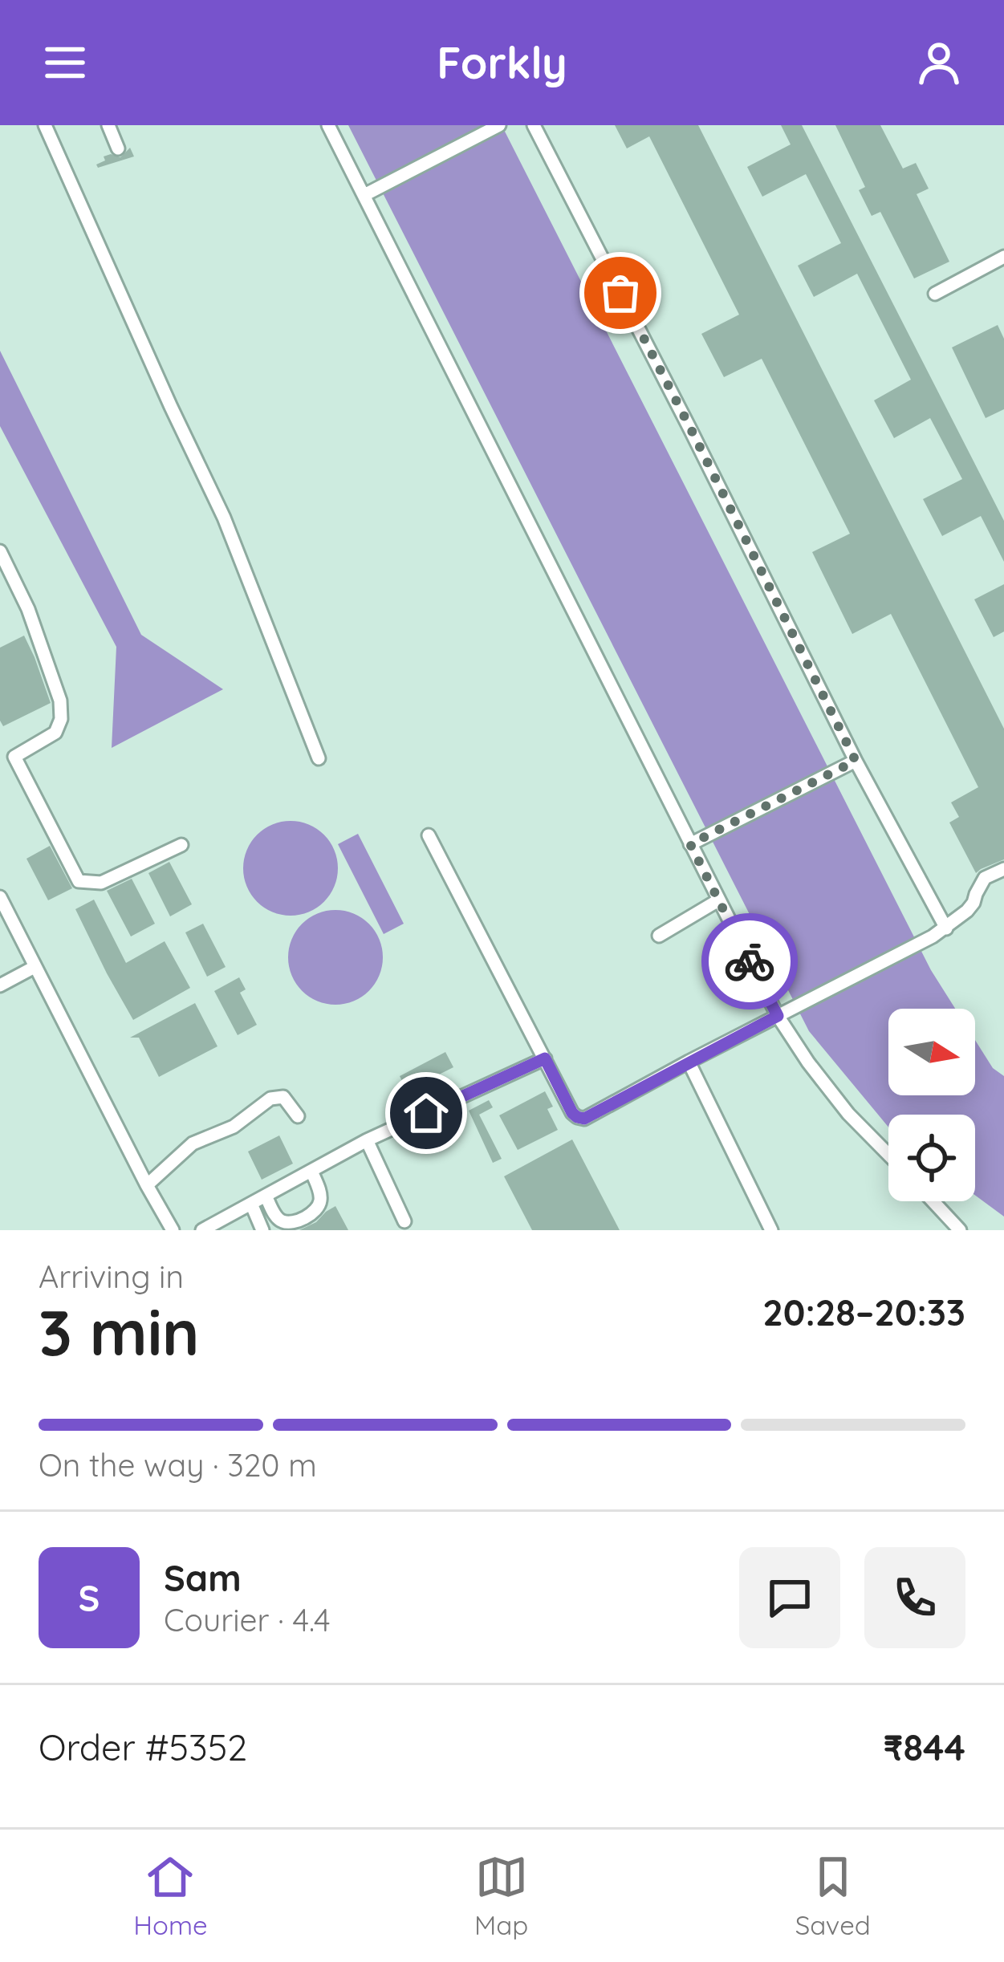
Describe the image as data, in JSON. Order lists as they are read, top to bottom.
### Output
{
  "north": "right",
  "page": {
    "header": "Forkly",
    "heading": ["3 min", "Arriving in", "20:28–20:33"],
    "panel": [
      "Sam",
      "Courier · 4.4",
      "Order #5352",
      "₹844"
    ],
    "bar": "On the way · 320 m",
    "round": "S",
    "tabs": ["Home", "Map", "Saved"]
  }
}
